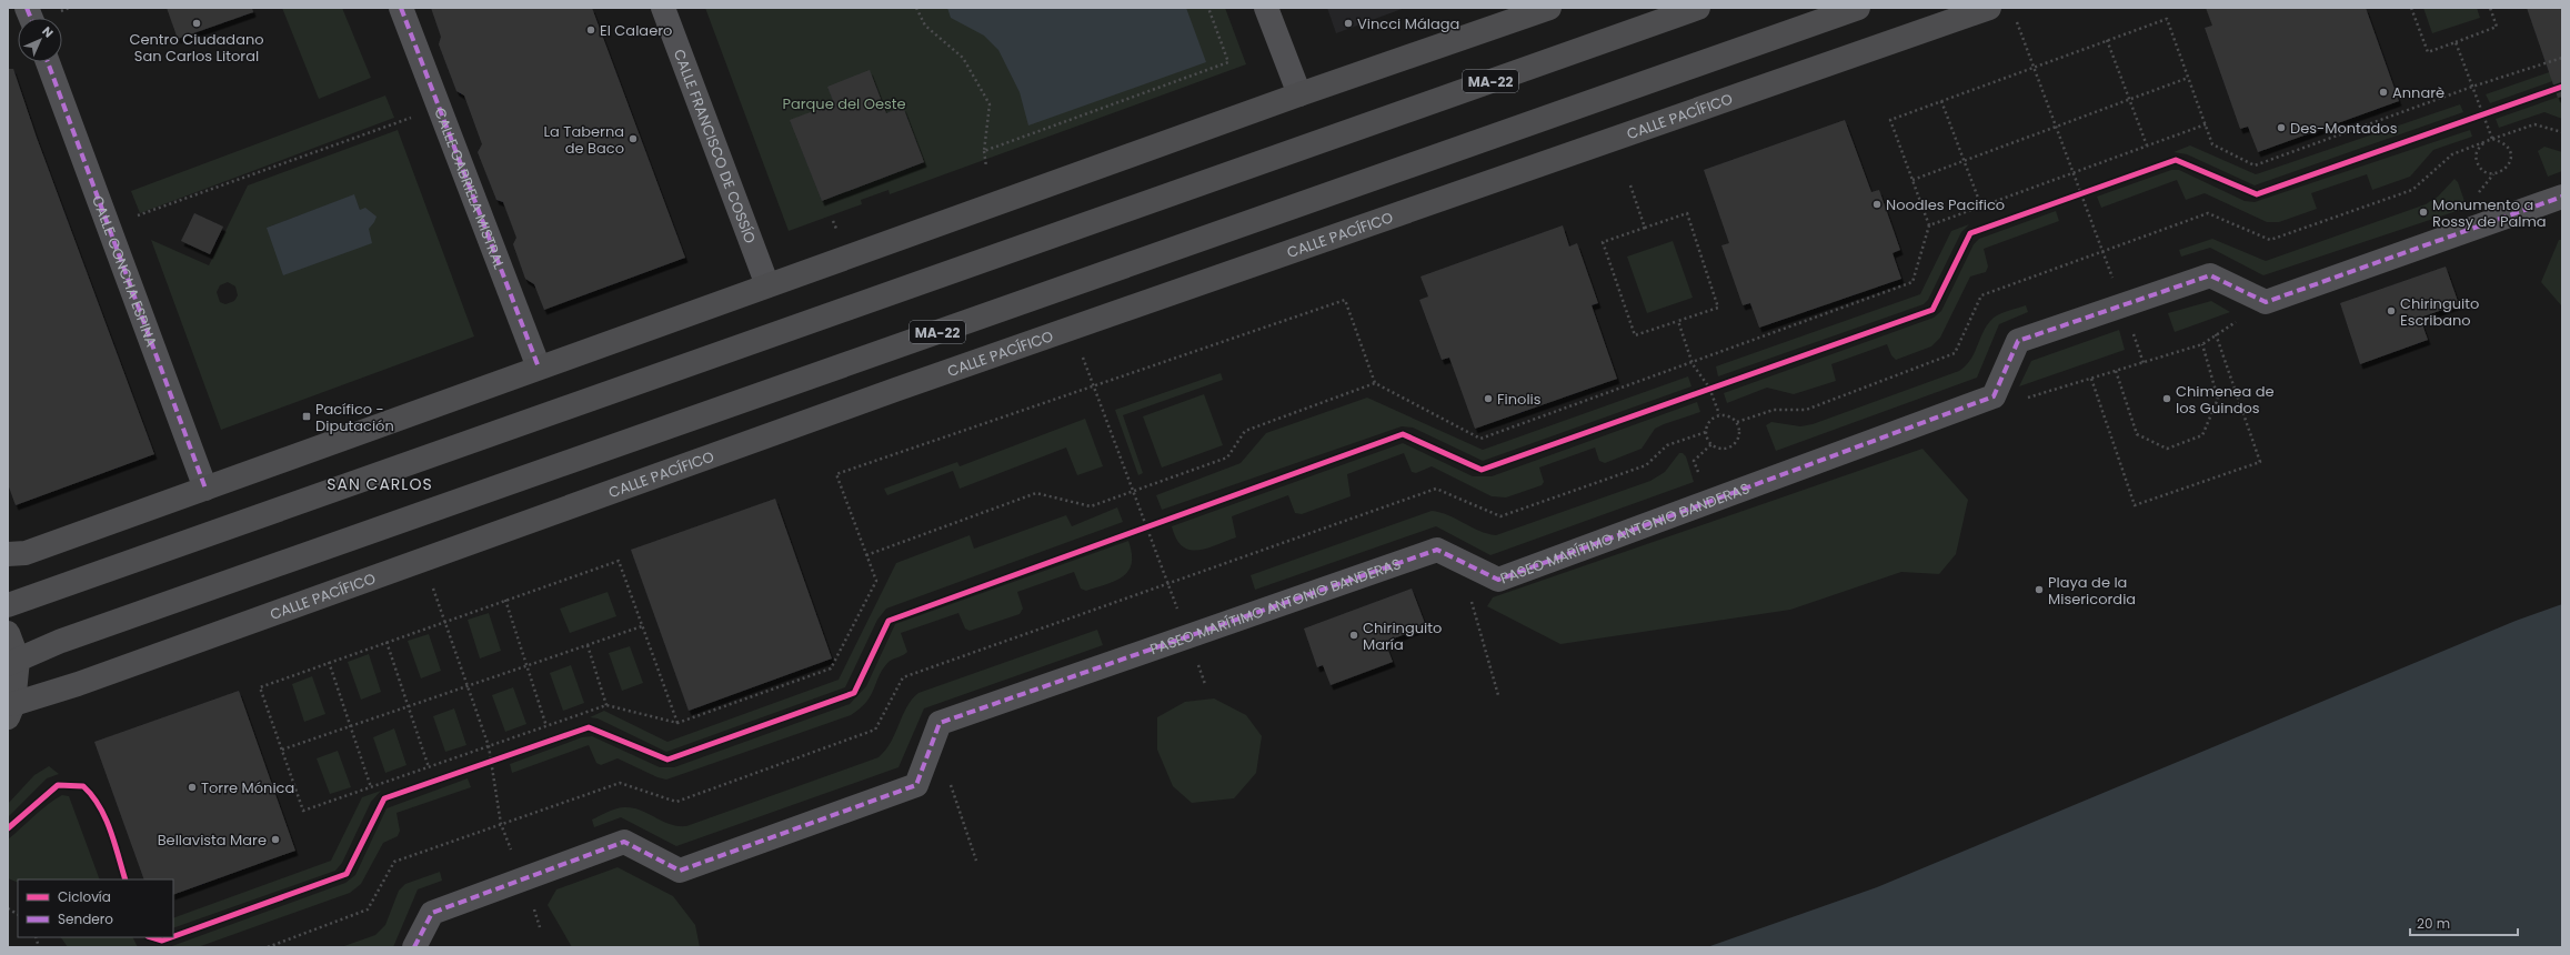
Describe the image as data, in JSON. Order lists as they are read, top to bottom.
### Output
{
  "streets": {
    "main road": ["MA-22", "CALLE PACÍFICO"],
    "street": [
      "CALLE FRANCISCO DE COSSÍO",
      "CALLE GABRIELA MISTRAL",
      "CALLE CONCHA ESPINA",
      "PASEO MARÍTIMO ANTONIO BANDERAS"
    ]
  },
  "districts": ["SAN CARLOS"],
  "parks": ["Parque del Oeste"],
  "places": {
    "other": [
      "Centro Ciudadano San Carlos Litoral",
      "Vincci Málaga",
      "El Calaero",
      "Annarè",
      "Des-Montados",
      "La Taberna de Baco",
      "Noodles Pacifico",
      "Monumento a Rossy de Palma",
      "Chiringuito Escribano",
      "Finolis",
      "Chimenea de los Guindos",
      "Playa de la Misericordia",
      "Chiringuito María",
      "Torre Mónica",
      "Bellavista Mare"
    ],
    "transit": ["Pacífico - Diputación"]
  },
  "legend": ["Ciclovía", "Sendero"],
  "scale_bar": "20 m",
  "north": "top right"
}
